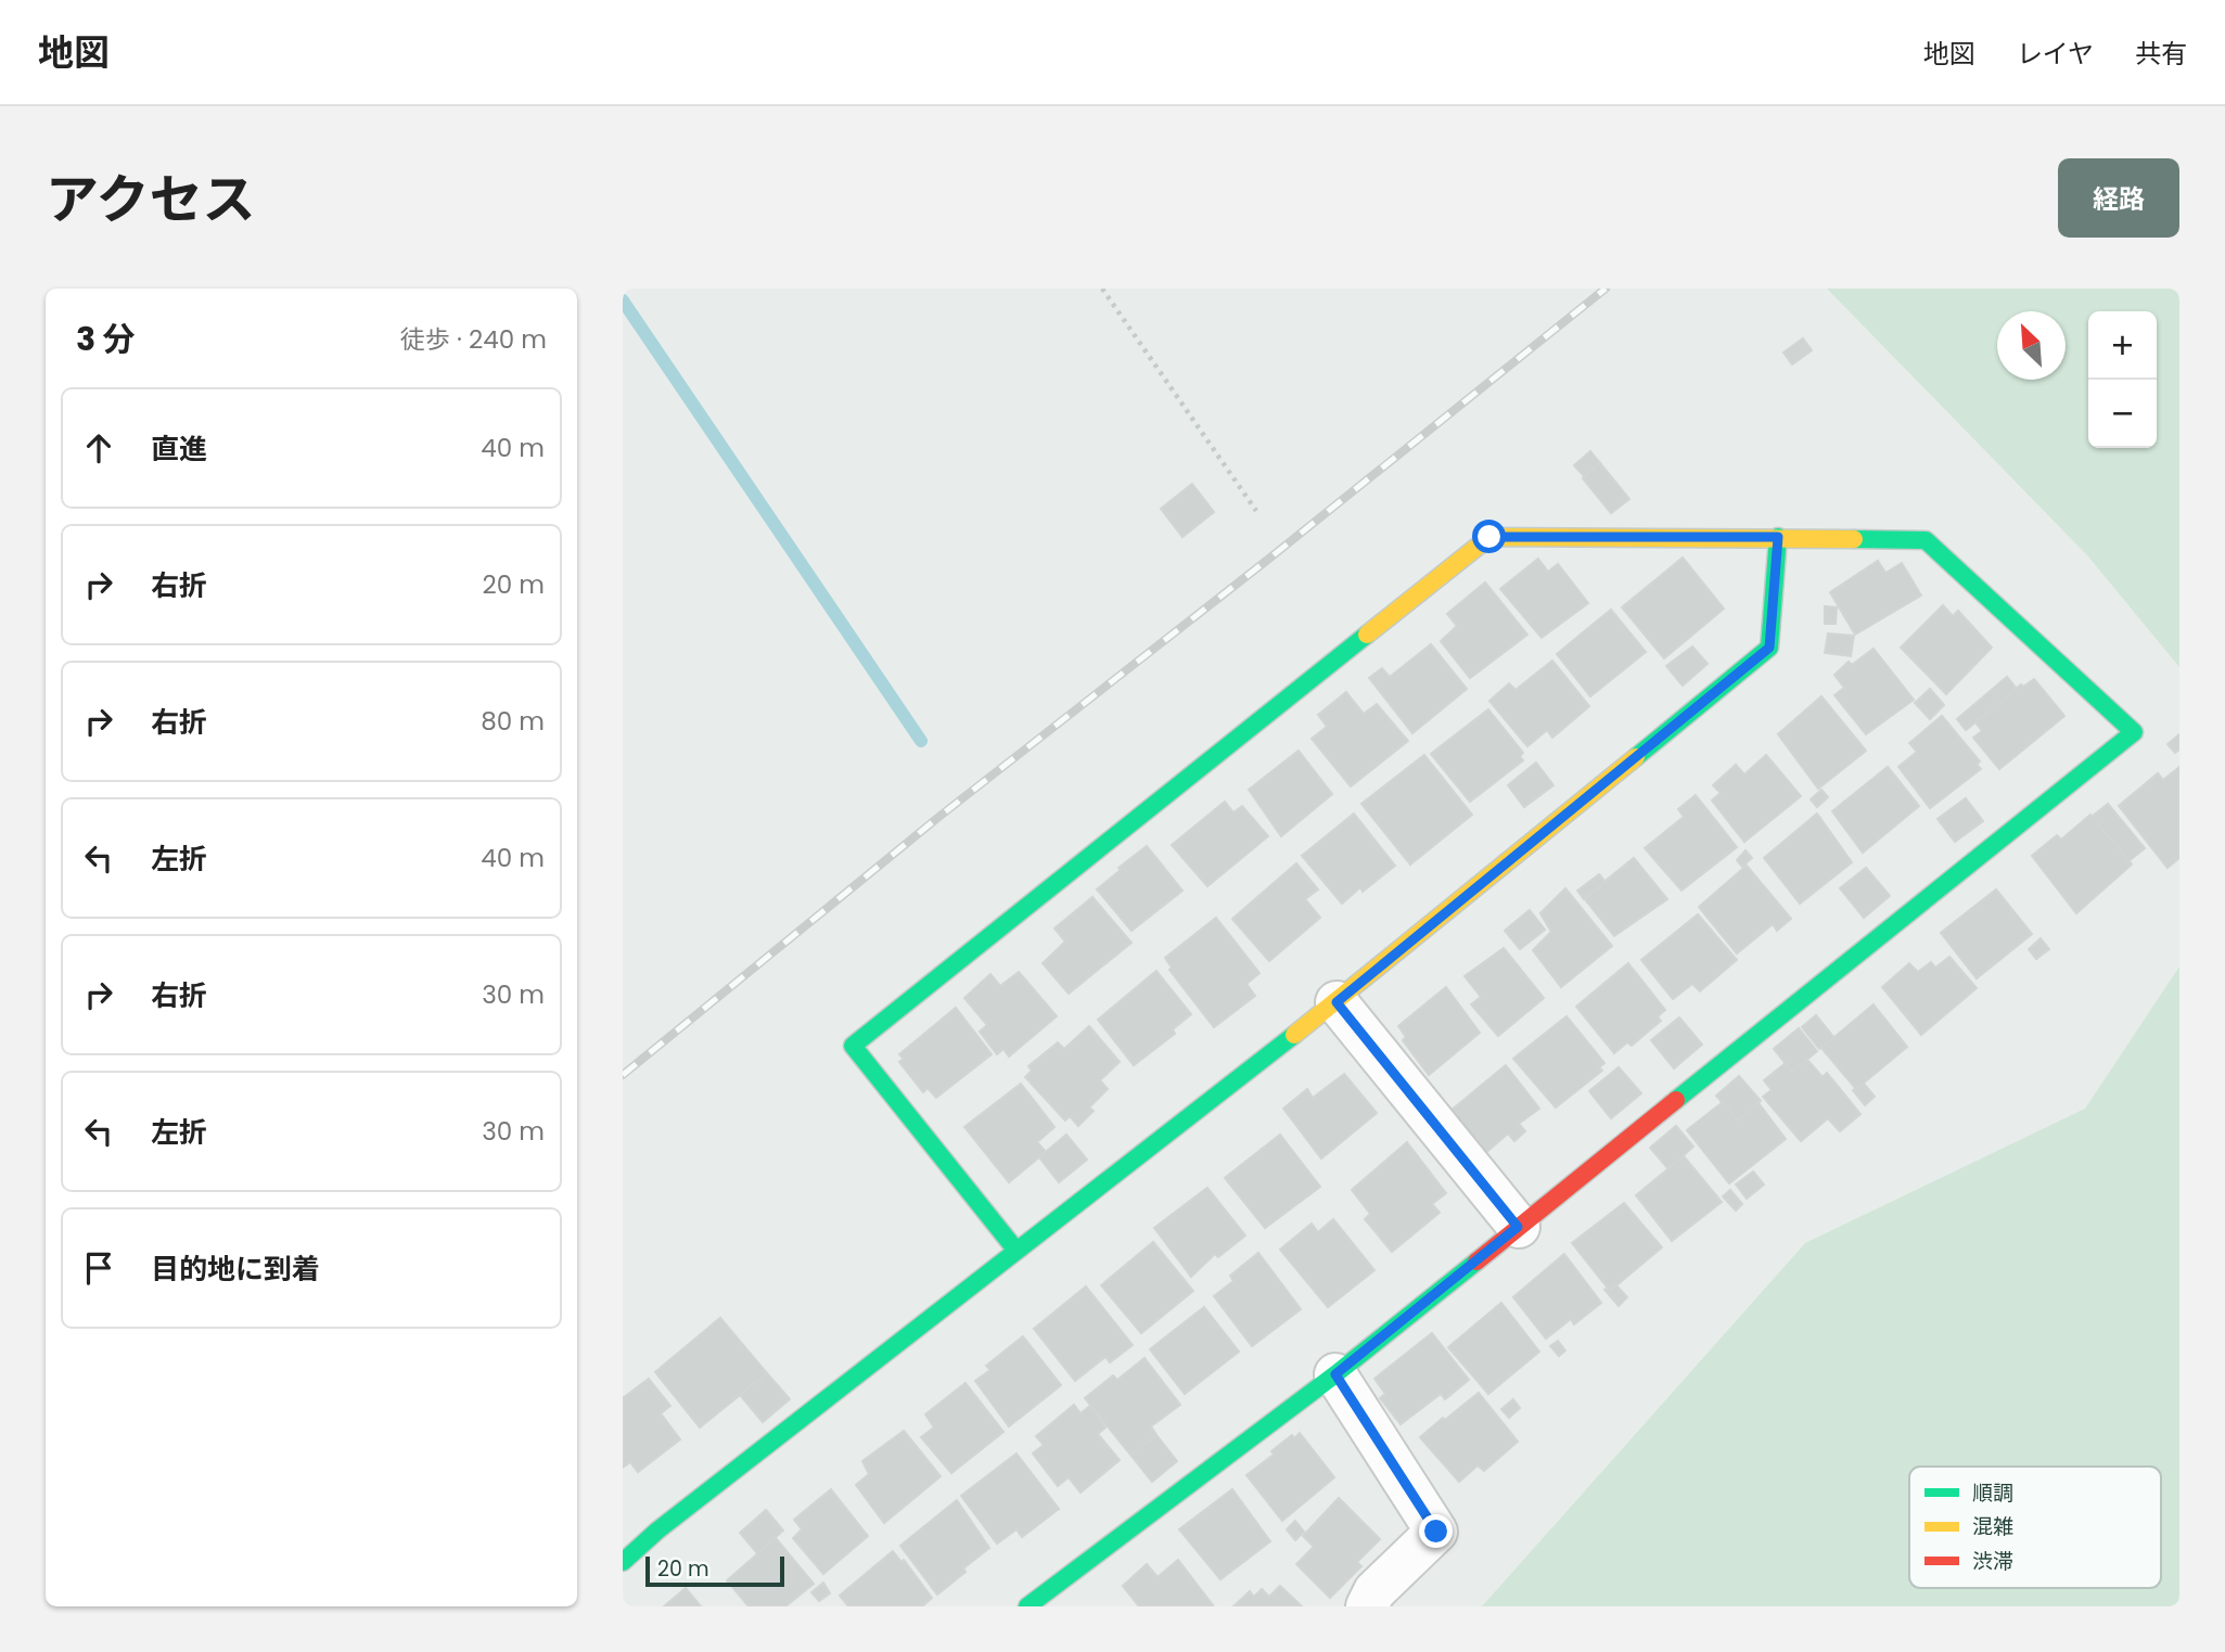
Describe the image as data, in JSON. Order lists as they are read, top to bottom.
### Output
{
  "legend": ["順調", "混雑", "渋滞"],
  "scale_bar": "20 m",
  "north": "top left",
  "page": {
    "header": "地図",
    "nav": ["地図", "レイヤ", "共有"],
    "title": "アクセス",
    "buttons": "経路",
    "heading": ["3 分", "徒歩 · 240 m"],
    "map_buttons": ["+", "−"],
    "list": [
      ["直進", "40 m"],
      ["右折", "20 m"],
      ["右折", "80 m"],
      ["左折", "40 m"],
      ["右折", "30 m"],
      ["左折", "30 m"],
      "目的地に到着"
    ],
    "scale": "20 m"
  }
}
